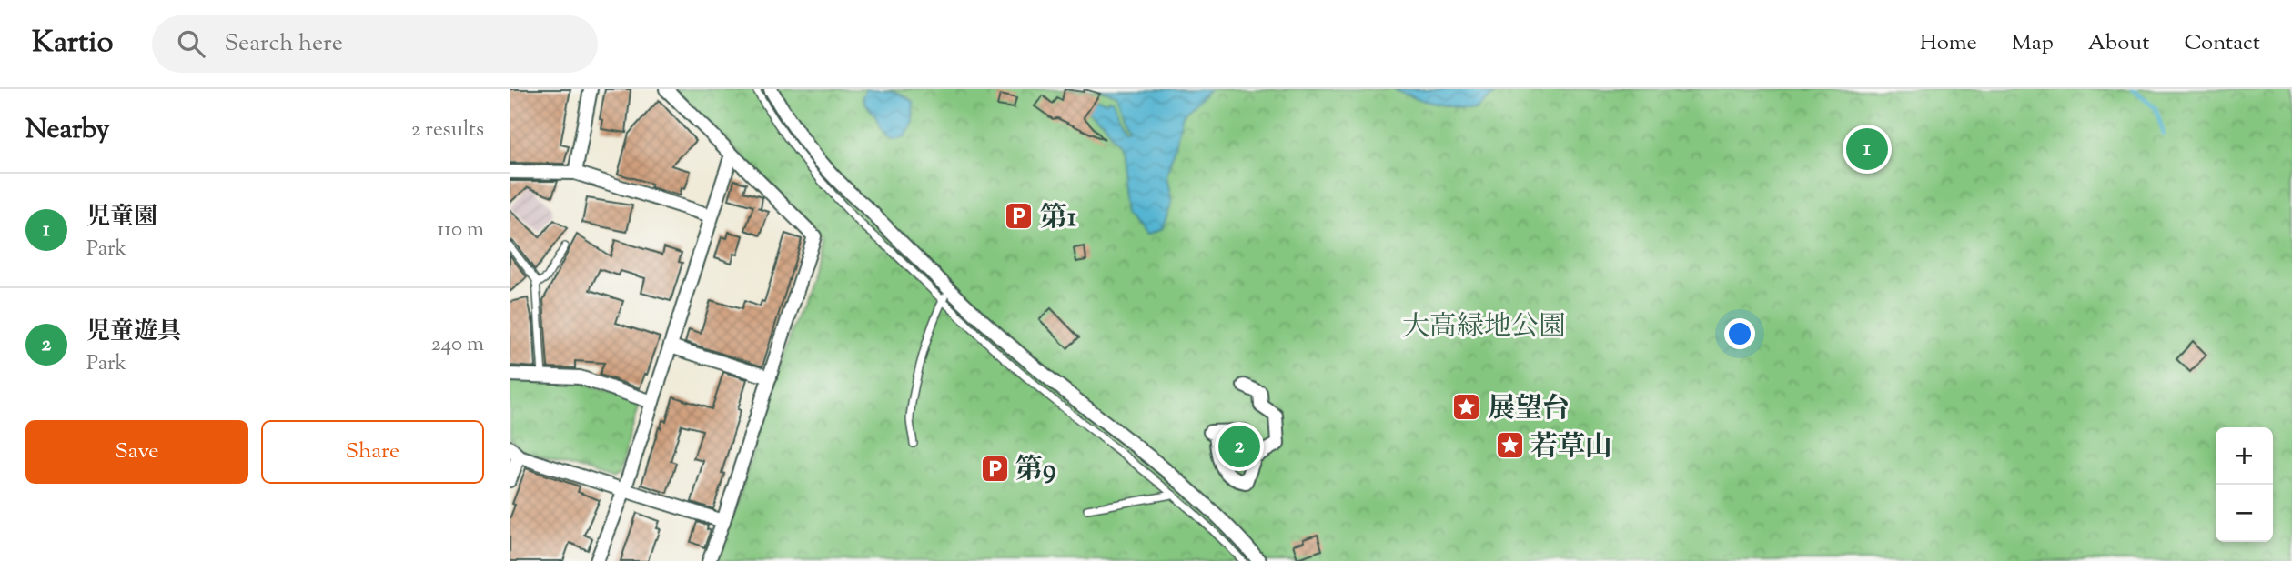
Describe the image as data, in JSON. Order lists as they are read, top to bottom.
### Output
{
  "parks": ["大高緑地公園"],
  "places": {
    "parking": ["第1", "第9"],
    "place": ["展望台", "若草山"]
  },
  "page": {
    "header": "Kartio",
    "search": "Search here",
    "nav": [
      "Home",
      "Map",
      "About",
      "Contact"
    ],
    "heading": ["Nearby", "2 results"],
    "pins": ["1", "2"],
    "list": [
      {
        "mark": "1",
        "name": "児童園",
        "note": "Park",
        "value": "110 m"
      },
      {
        "mark": "2",
        "name": "児童遊具",
        "note": "Park",
        "value": "240 m"
      }
    ],
    "buttons": ["Save", "Share"],
    "map_buttons": ["+", "−"]
  }
}
